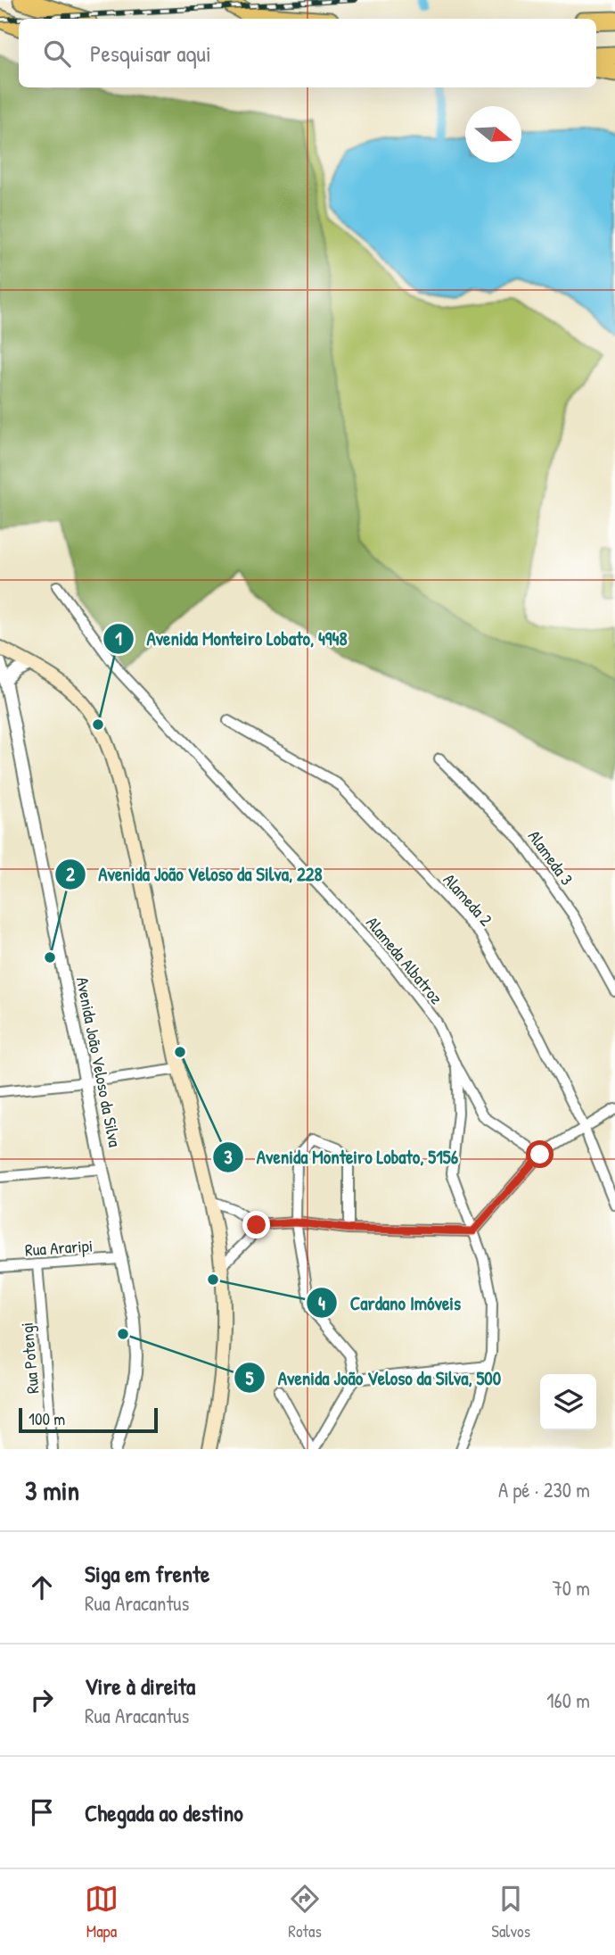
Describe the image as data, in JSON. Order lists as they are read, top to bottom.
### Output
{
  "streets": {
    "street": [
      "Alameda 3",
      "Alameda 2",
      "Alameda Albatroz",
      "Avenida João Veloso da Silva",
      "Rua Araripi",
      "Rua Potengi"
    ]
  },
  "crossings": [
    ["Avenida João Veloso da Silva", "Rua Araripi"],
    ["Rua Araripi", "Rua Potengi"]
  ],
  "places": [
    "Avenida Monteiro Lobato, 4948",
    "Avenida João Veloso da Silva, 228",
    "Avenida Monteiro Lobato, 5156",
    "Cardano Imóveis",
    "Avenida João Veloso da Silva, 500"
  ],
  "scale_bar": "100 m",
  "north": "right",
  "page": {
    "search": "Pesquisar aqui",
    "scale": "100 m",
    "heading": ["3 min", "A pé · 230 m"],
    "list": [
      ["Siga em frente", "Rua Aracantus", "70 m"],
      ["Vire à direita", "Rua Aracantus", "160 m"],
      "Chegada ao destino"
    ],
    "nav": ["Mapa", "Rotas", "Salvos"]
  }
}
